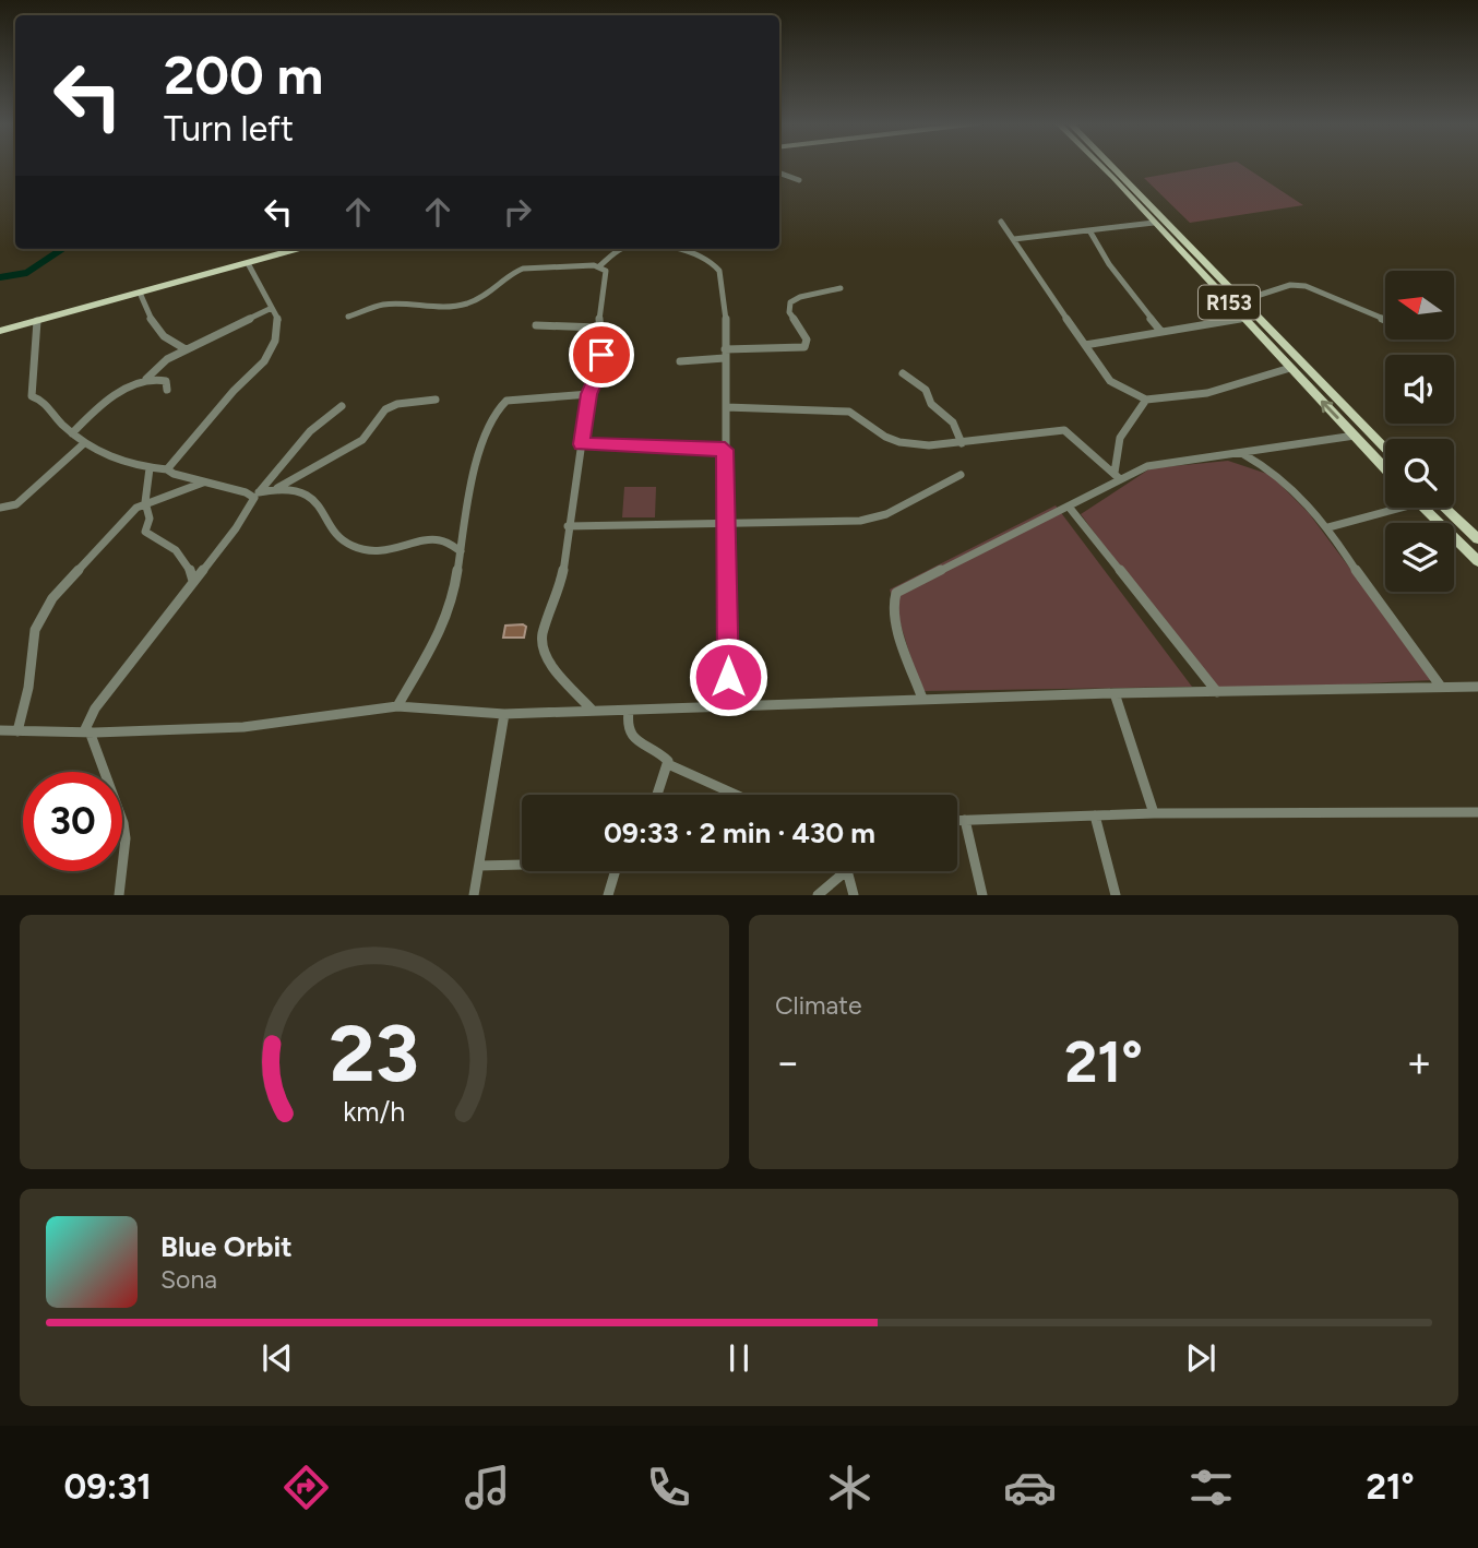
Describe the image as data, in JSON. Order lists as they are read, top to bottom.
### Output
{
  "streets": {
    "main road": ["R153"]
  },
  "north": "left",
  "page": {
    "turn": ["200 m", "Turn left"],
    "limit": "30",
    "trip": "09:33 · 2 min · 430 m",
    "tile": "Climate",
    "heat": ["−", "21°", "+"],
    "song": ["Blue Orbit", "Sona"],
    "tabs": ["09:31", "21°"],
    "gauge": ["23", "km/h"]
  }
}
